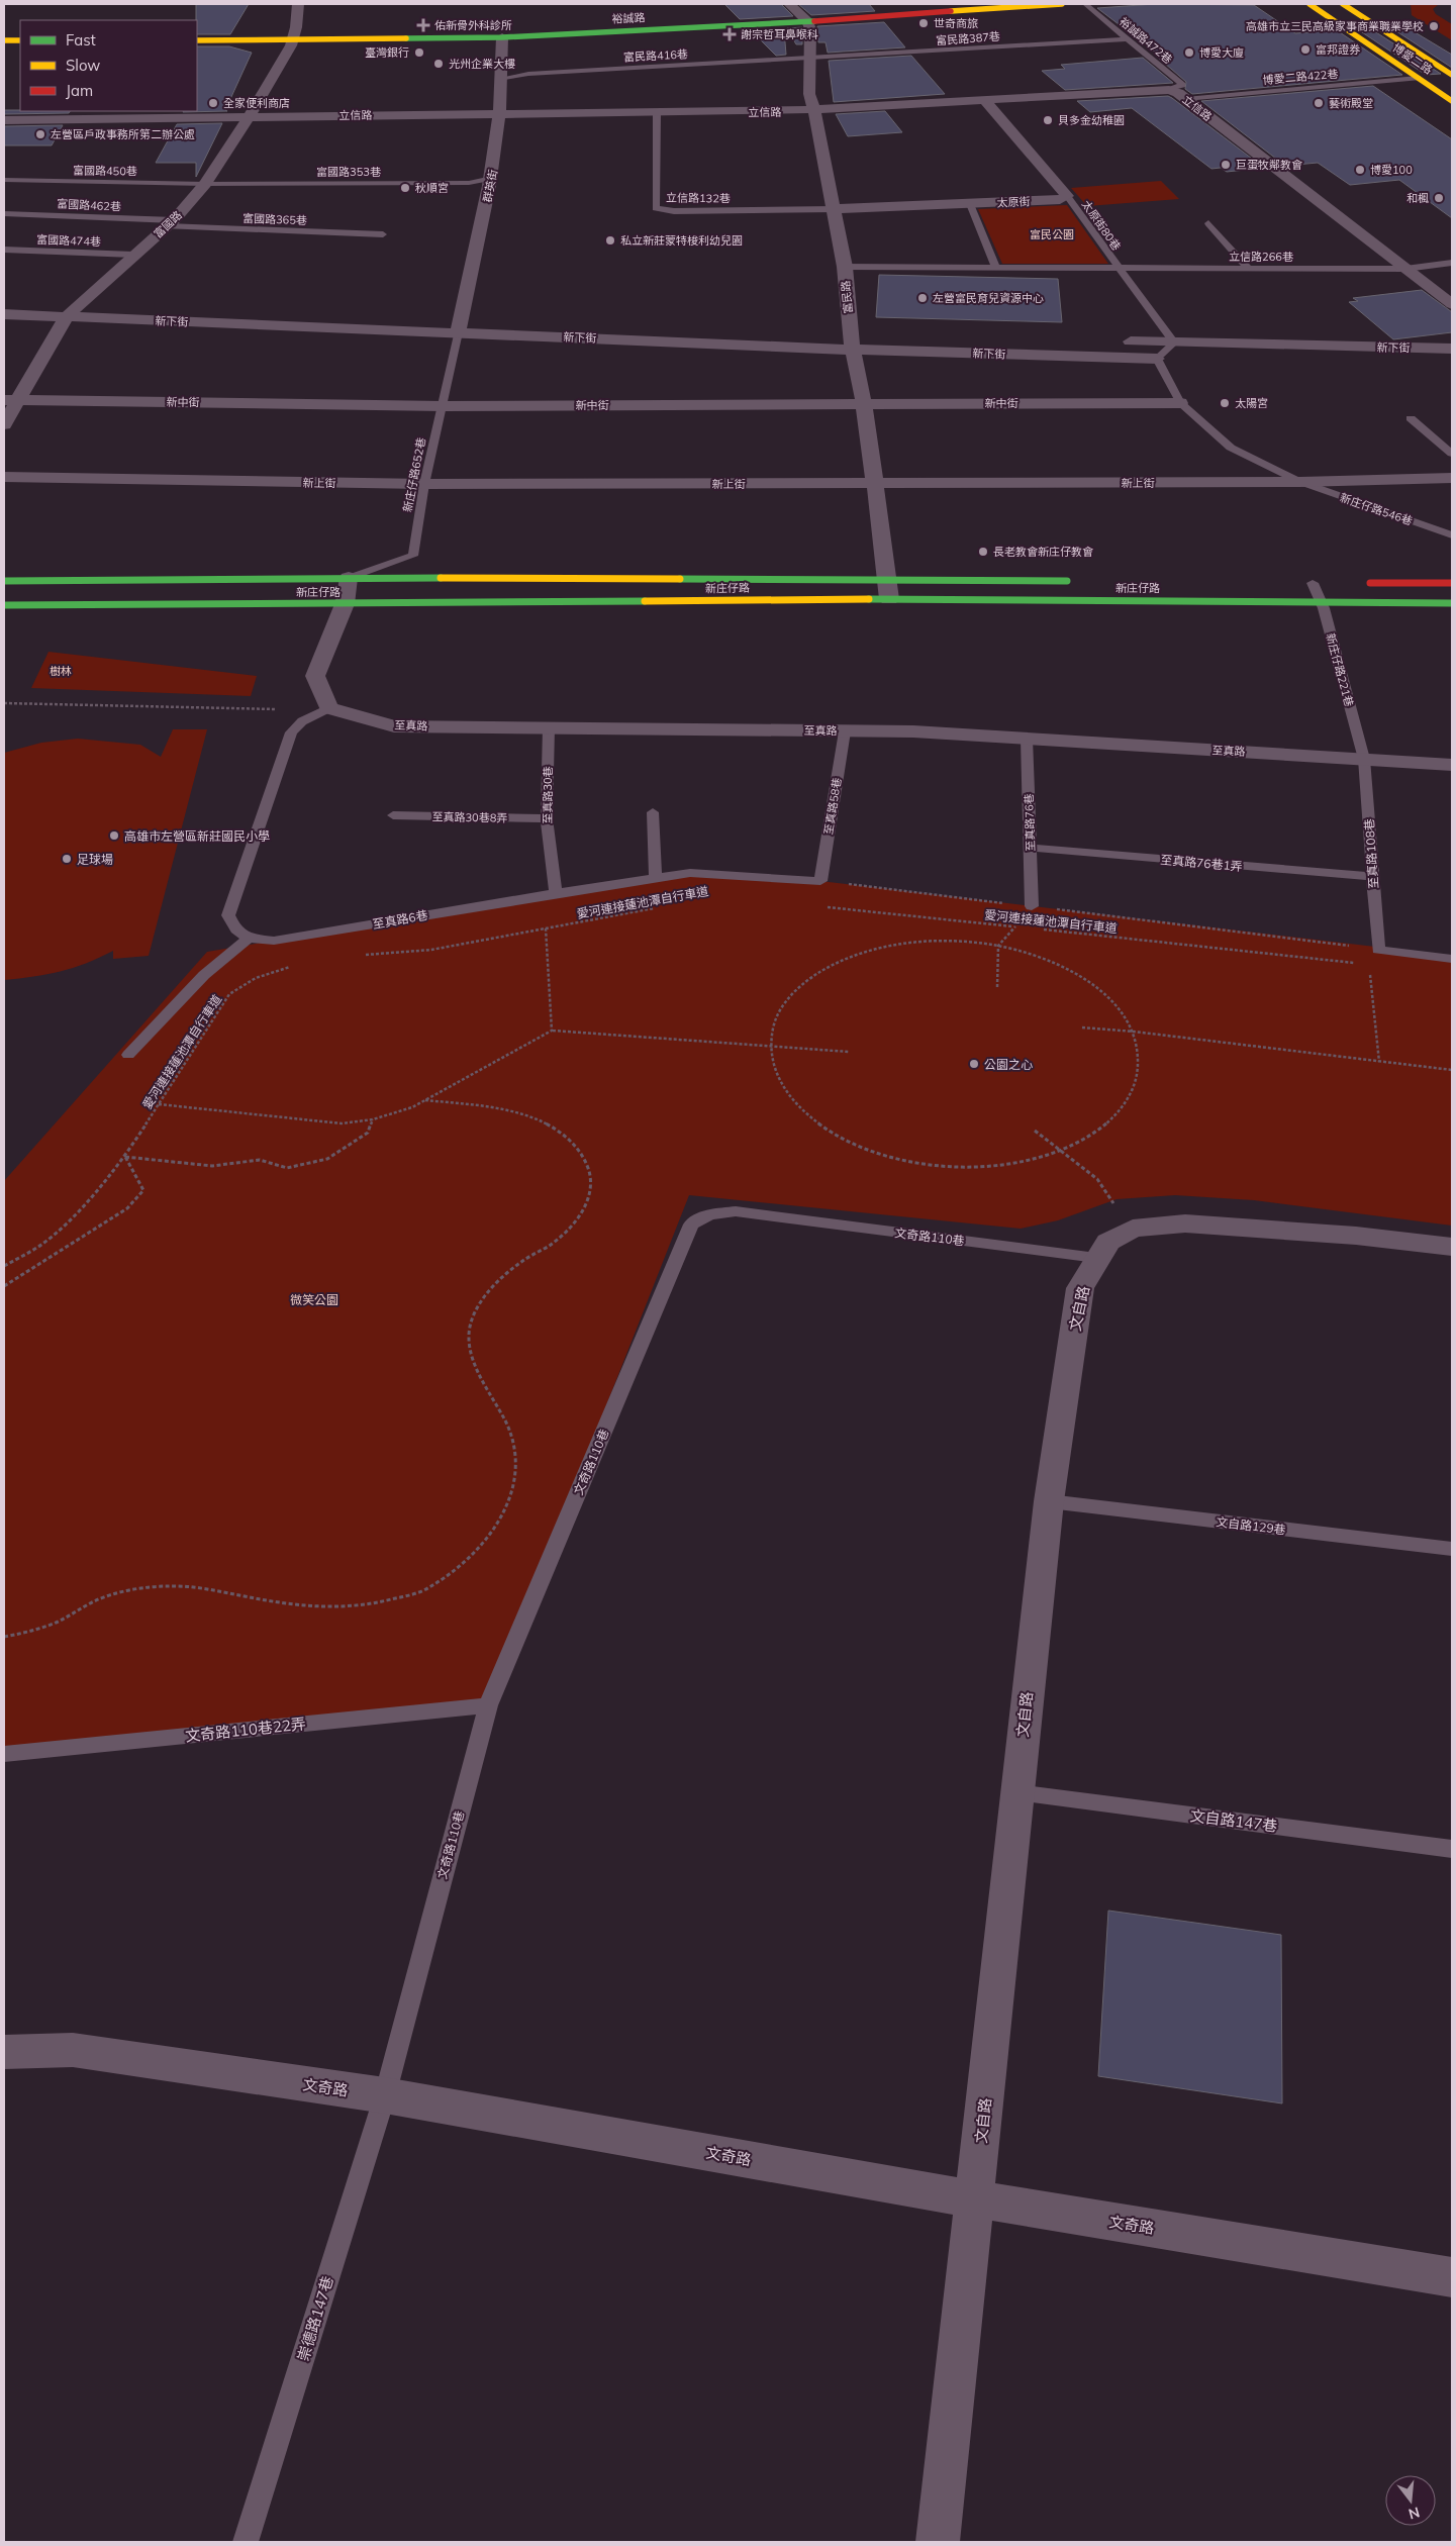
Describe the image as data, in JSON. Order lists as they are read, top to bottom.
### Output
{
  "streets": {
    "street": [
      "裕誠路",
      "博愛二路",
      "立信路",
      "群英街",
      "太原街",
      "富國路",
      "富民路",
      "新下街",
      "新中街",
      "新上街",
      "新庄仔路",
      "至真路",
      "文自路",
      "文奇路"
    ],
    "lane": [
      "富民路387巷",
      "裕誠路472巷",
      "富民路416巷",
      "博愛二路422巷",
      "富國路450巷",
      "富國路353巷",
      "立信路132巷",
      "富國路462巷",
      "富國路365巷",
      "太原街80巷",
      "富國路474巷",
      "立信路266巷",
      "新庄仔路652巷",
      "新庄仔路546巷",
      "新庄仔路221巷",
      "至真路30巷",
      "至真路58巷",
      "至真路30巷8弄",
      "至真路76巷",
      "至真路108巷",
      "至真路76巷1弄",
      "至真路6巷",
      "文奇路110巷",
      "文自路129巷",
      "文奇路110巷22弄",
      "文自路147巷",
      "崇德路147巷"
    ],
    "path": ["愛河連接蓮池潭自行車道"]
  },
  "crossings": [
    ["裕誠路", "群英街"],
    ["裕誠路", "富國路"],
    ["裕誠路", "富民路"],
    ["富民路387巷", "裕誠路472巷"],
    ["富民路387巷", "富民路416巷"],
    ["富民路387巷", "富民路"],
    ["裕誠路472巷", "立信路"],
    ["富民路416巷", "群英街"],
    ["富民路416巷", "富民路"],
    ["博愛二路", "博愛二路422巷"],
    ["博愛二路422巷", "立信路"],
    ["立信路", "群英街"],
    ["立信路", "立信路132巷"],
    ["立信路", "富國路"],
    ["立信路", "立信路266巷"],
    ["立信路", "富民路"],
    ["富國路450巷", "富國路353巷"],
    ["富國路450巷", "富國路"],
    ["富國路353巷", "群英街"],
    ["富國路353巷", "富國路"],
    ["群英街", "新下街"],
    ["群英街", "新庄仔路652巷"],
    ["立信路132巷", "太原街"],
    ["立信路132巷", "富民路"],
    ["太原街", "太原街80巷"],
    ["太原街", "富民路"],
    ["富國路462巷", "富國路365巷"],
    ["富國路462巷", "富國路"],
    ["富國路365巷", "富國路"],
    ["富國路", "富國路474巷"],
    ["富國路", "新下街"],
    ["富國路", "新中街"],
    ["太原街80巷", "立信路266巷"],
    ["太原街80巷", "新下街"],
    ["立信路266巷", "富民路"],
    ["富民路", "新下街"],
    ["富民路", "新中街"],
    ["富民路", "新上街"],
    ["富民路", "新庄仔路"],
    ["新下街", "新庄仔路652巷"],
    ["新中街", "新庄仔路652巷"],
    ["新庄仔路652巷", "新上街"],
    ["新庄仔路652巷", "新庄仔路"],
    ["新上街", "新庄仔路546巷"],
    ["新庄仔路", "新庄仔路221巷"],
    ["新庄仔路221巷", "至真路"],
    ["新庄仔路221巷", "至真路108巷"],
    ["至真路", "至真路30巷"],
    ["至真路", "至真路58巷"],
    ["至真路", "至真路76巷"],
    ["至真路", "至真路108巷"],
    ["至真路30巷", "至真路30巷8弄"],
    ["至真路30巷", "至真路6巷"],
    ["至真路58巷", "至真路6巷"],
    ["至真路76巷", "至真路76巷1弄"],
    ["至真路108巷", "至真路76巷1弄"],
    ["文奇路110巷", "文自路"],
    ["文奇路110巷", "文奇路110巷22弄"],
    ["文奇路110巷", "文奇路"],
    ["文奇路110巷", "崇德路147巷"],
    ["文自路", "文自路129巷"],
    ["文自路", "文自路147巷"],
    ["文自路", "文奇路"],
    ["文奇路", "崇德路147巷"]
  ],
  "parks": ["富民公園", "樹林", "微笑公園"],
  "places": {
    "other": [
      "世奇商旅",
      "高雄市立三民高級家事商業職業學校",
      "富邦證券",
      "臺灣銀行",
      "博愛大廈",
      "光州企業大樓",
      "全家便利商店",
      "藝術殿堂",
      "貝多金幼稚園",
      "左營區戶政事務所第二辦公處",
      "巨蛋牧鄰教會",
      "博愛100",
      "秋順宮",
      "和楓",
      "私立新莊蒙特梭利幼兒園",
      "左營富民育兒資源中心",
      "太陽宮",
      "長老教會新庄仔教會",
      "高雄市左營區新莊國民小學",
      "足球場",
      "公園之心"
    ],
    "health": ["佑新骨外科診所", "謝宗哲耳鼻喉科"]
  },
  "legend": ["Fast", "Slow", "Jam"],
  "north": "bottom"
}
